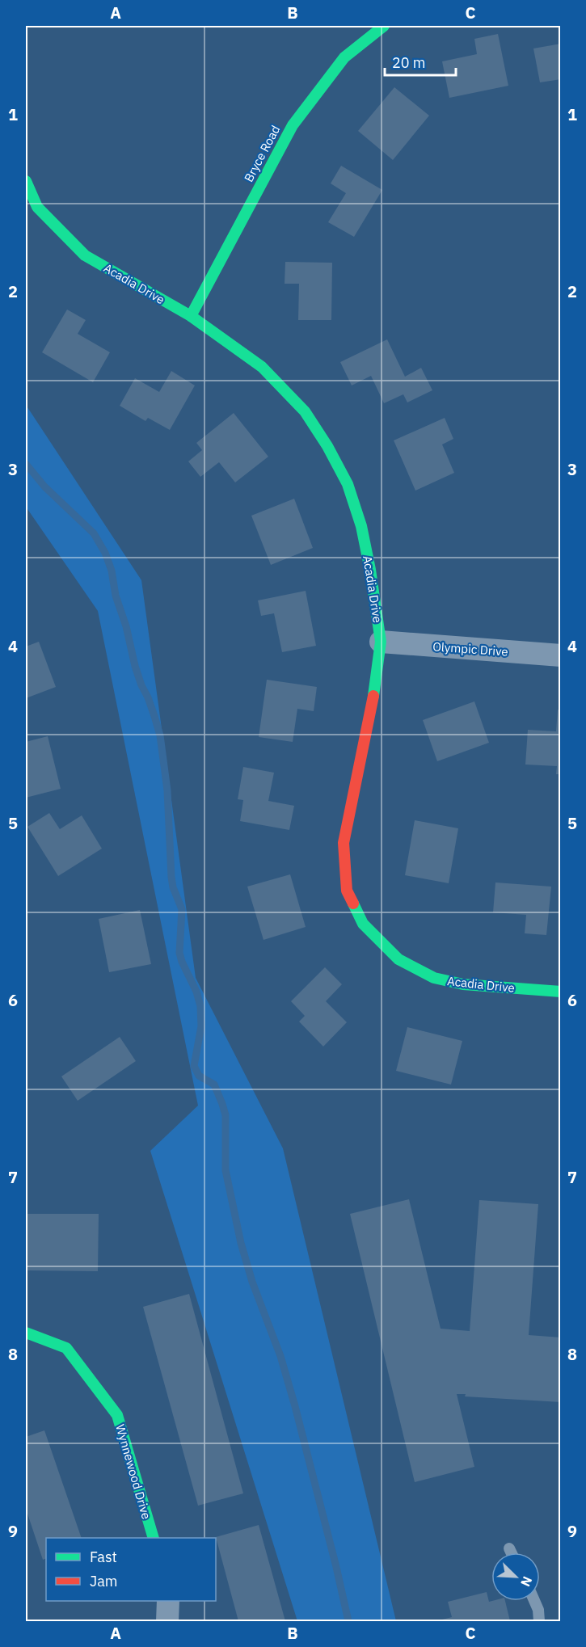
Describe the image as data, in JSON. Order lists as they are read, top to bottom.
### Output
{
  "streets": {
    "street": [
      "Bryce Road",
      "Acadia Drive",
      "Olympic Drive",
      "Wynnewood Drive"
    ]
  },
  "crossings": [
    ["Bryce Road", "Acadia Drive"],
    ["Acadia Drive", "Olympic Drive"]
  ],
  "legend": ["Fast", "Jam"],
  "scale_bar": "20 m",
  "north": "bottom right",
  "grid": {
    "columns": ["A", "B", "C"],
    "rows": [
      "1",
      "2",
      "3",
      "4",
      "5",
      "6",
      "7",
      "8",
      "9"
    ]
  }
}
